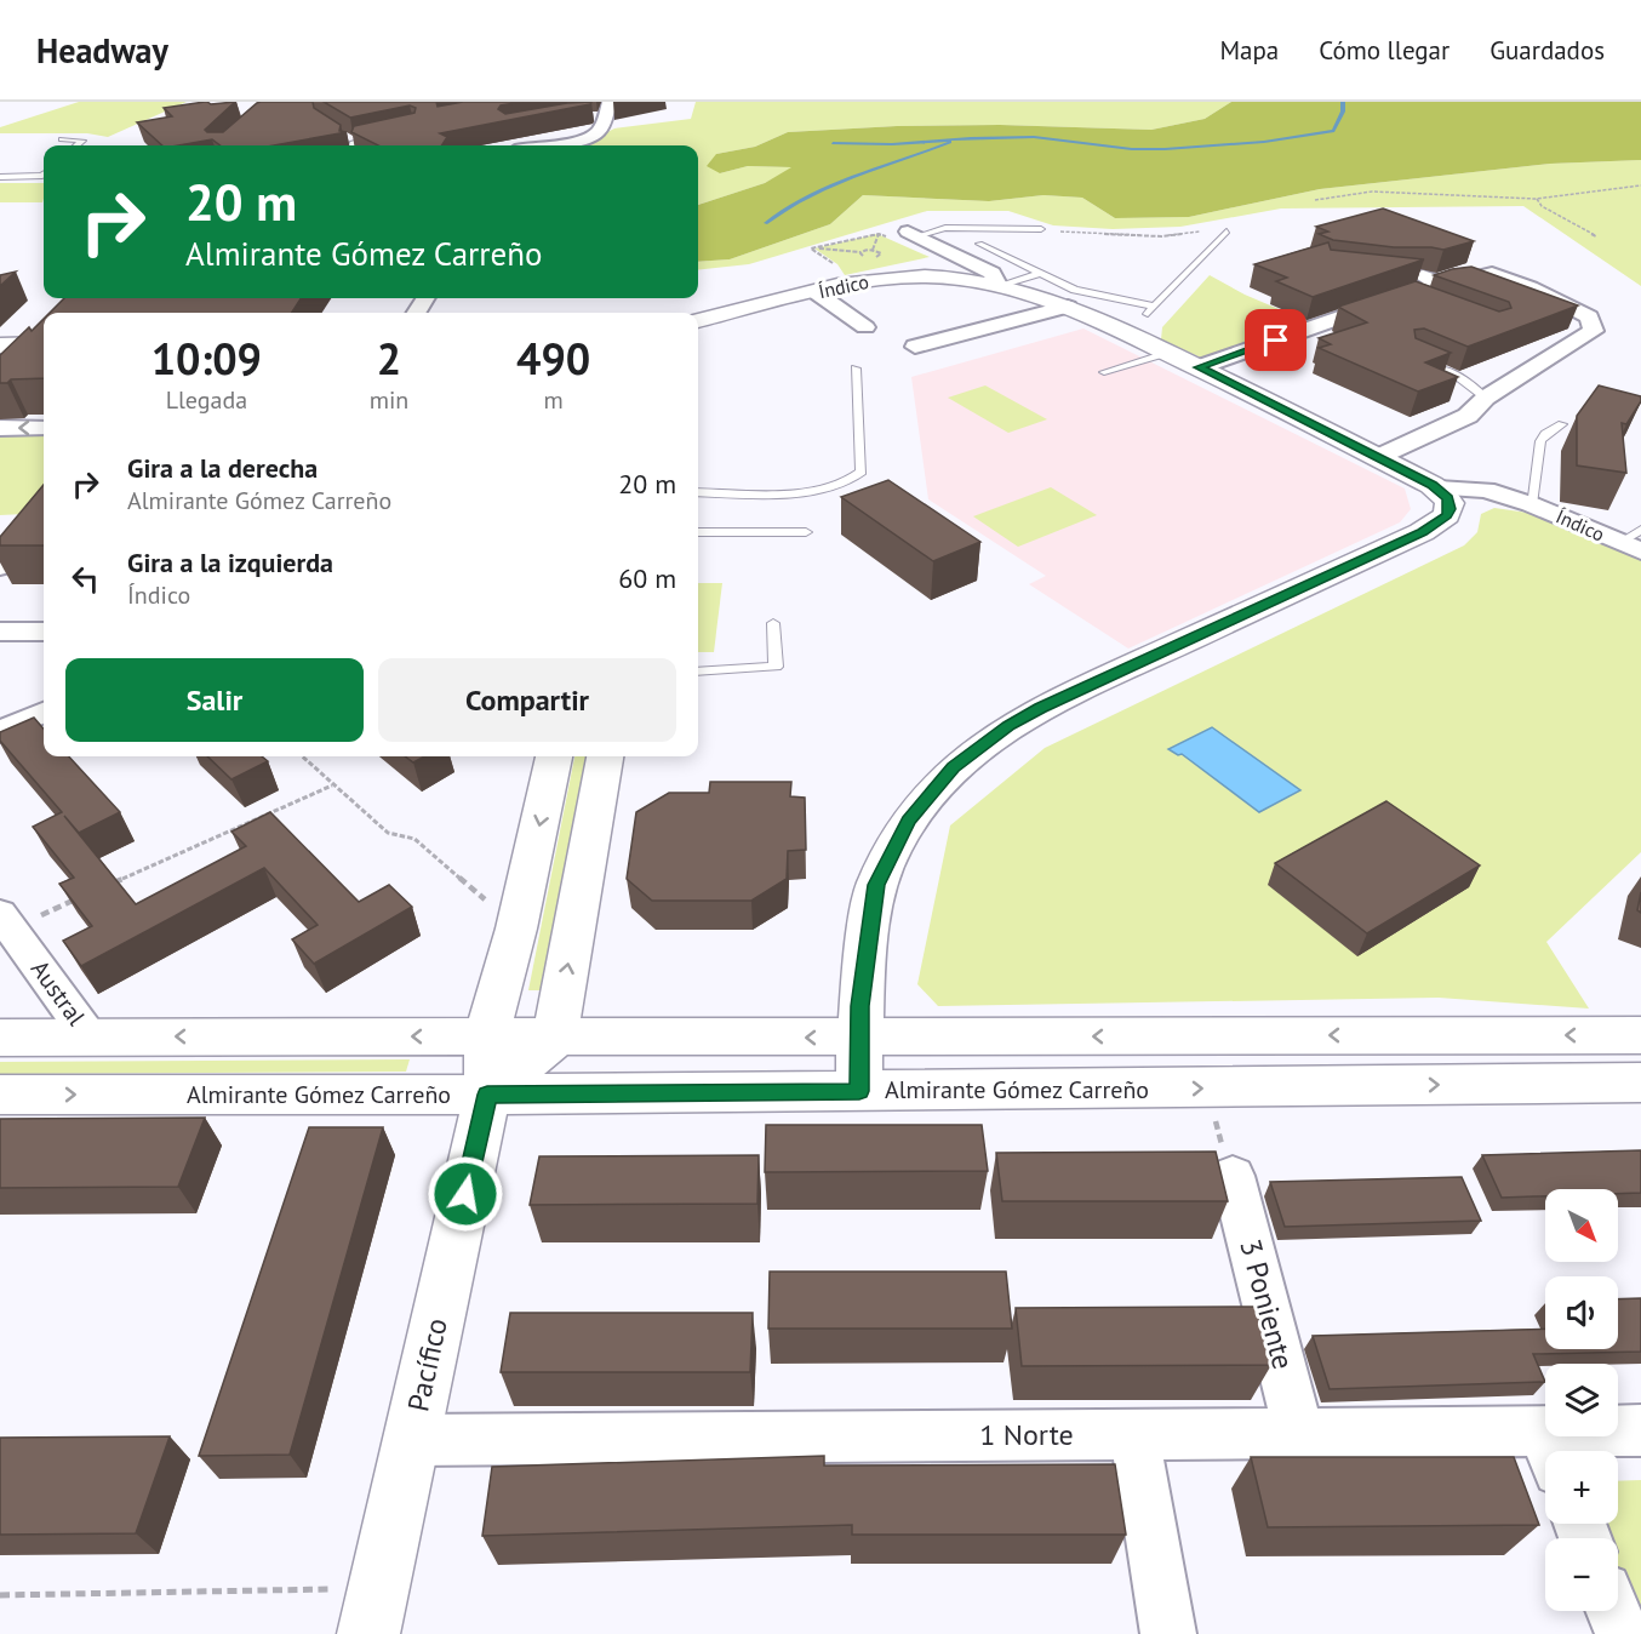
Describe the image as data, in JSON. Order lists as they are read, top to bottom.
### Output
{
  "streets": {
    "street": [
      "Índico",
      "Austral",
      "Almirante Gómez Carreño",
      "3 Poniente",
      "Pacífico",
      "1 Norte"
    ]
  },
  "crossings": [
    ["Almirante Gómez Carreño", "Pacífico"],
    ["3 Poniente", "1 Norte"],
    ["Pacífico", "1 Norte"]
  ],
  "north": "bottom right",
  "page": {
    "header": "Headway",
    "nav": ["Mapa", "Cómo llegar", "Guardados"],
    "turn": ["20 m", "Almirante Gómez Carreño"],
    "eta": [
      "10:09",
      "Llegada",
      "2",
      "min",
      "490",
      "m"
    ],
    "list": [
      {
        "name": "Gira a la derecha",
        "note": "Almirante Gómez Carreño",
        "value": "20 m"
      },
      {
        "name": "Gira a la izquierda",
        "note": "Índico",
        "value": "60 m"
      }
    ],
    "buttons": ["Salir", "Compartir"],
    "map_buttons": ["+", "−"]
  }
}
